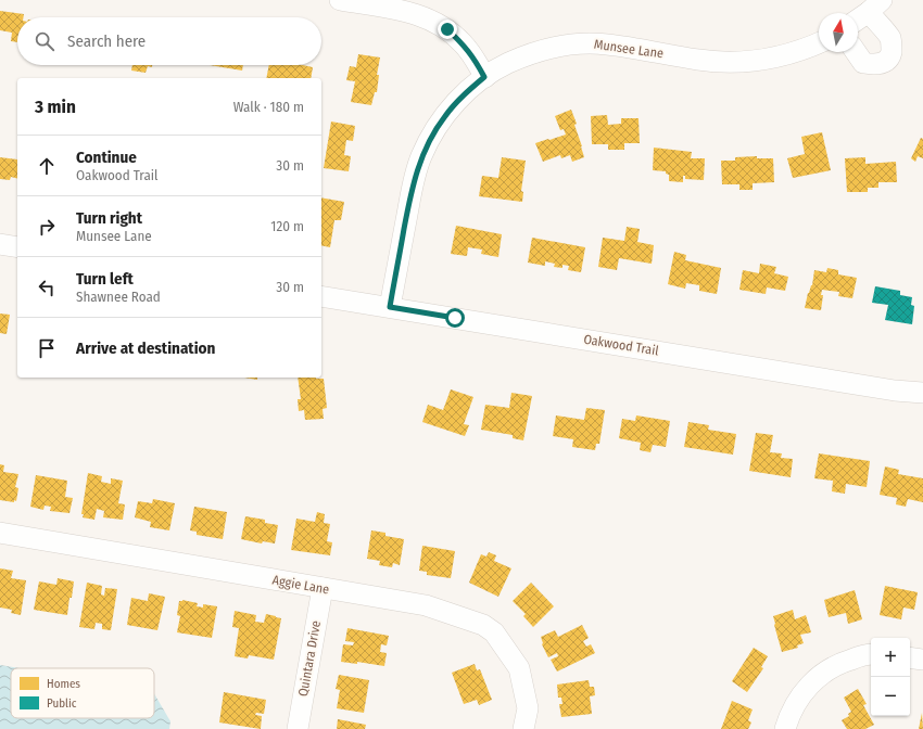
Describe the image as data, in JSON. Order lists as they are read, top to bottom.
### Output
{
  "streets": {
    "street": [
      "Munsee Lane",
      "Oakwood Trail",
      "Aggie Lane",
      "Quintara Drive"
    ]
  },
  "crossings": [
    ["Munsee Lane", "Oakwood Trail"],
    ["Aggie Lane", "Quintara Drive"]
  ],
  "legend": ["Homes", "Public"],
  "north": "top",
  "page": {
    "search": "Search here",
    "heading": ["3 min", "Walk · 180 m"],
    "list": [
      ["Continue", "Oakwood Trail", "30 m"],
      ["Turn right", "Munsee Lane", "120 m"],
      ["Turn left", "Shawnee Road", "30 m"],
      "Arrive at destination"
    ],
    "map_buttons": ["+", "−"]
  }
}
